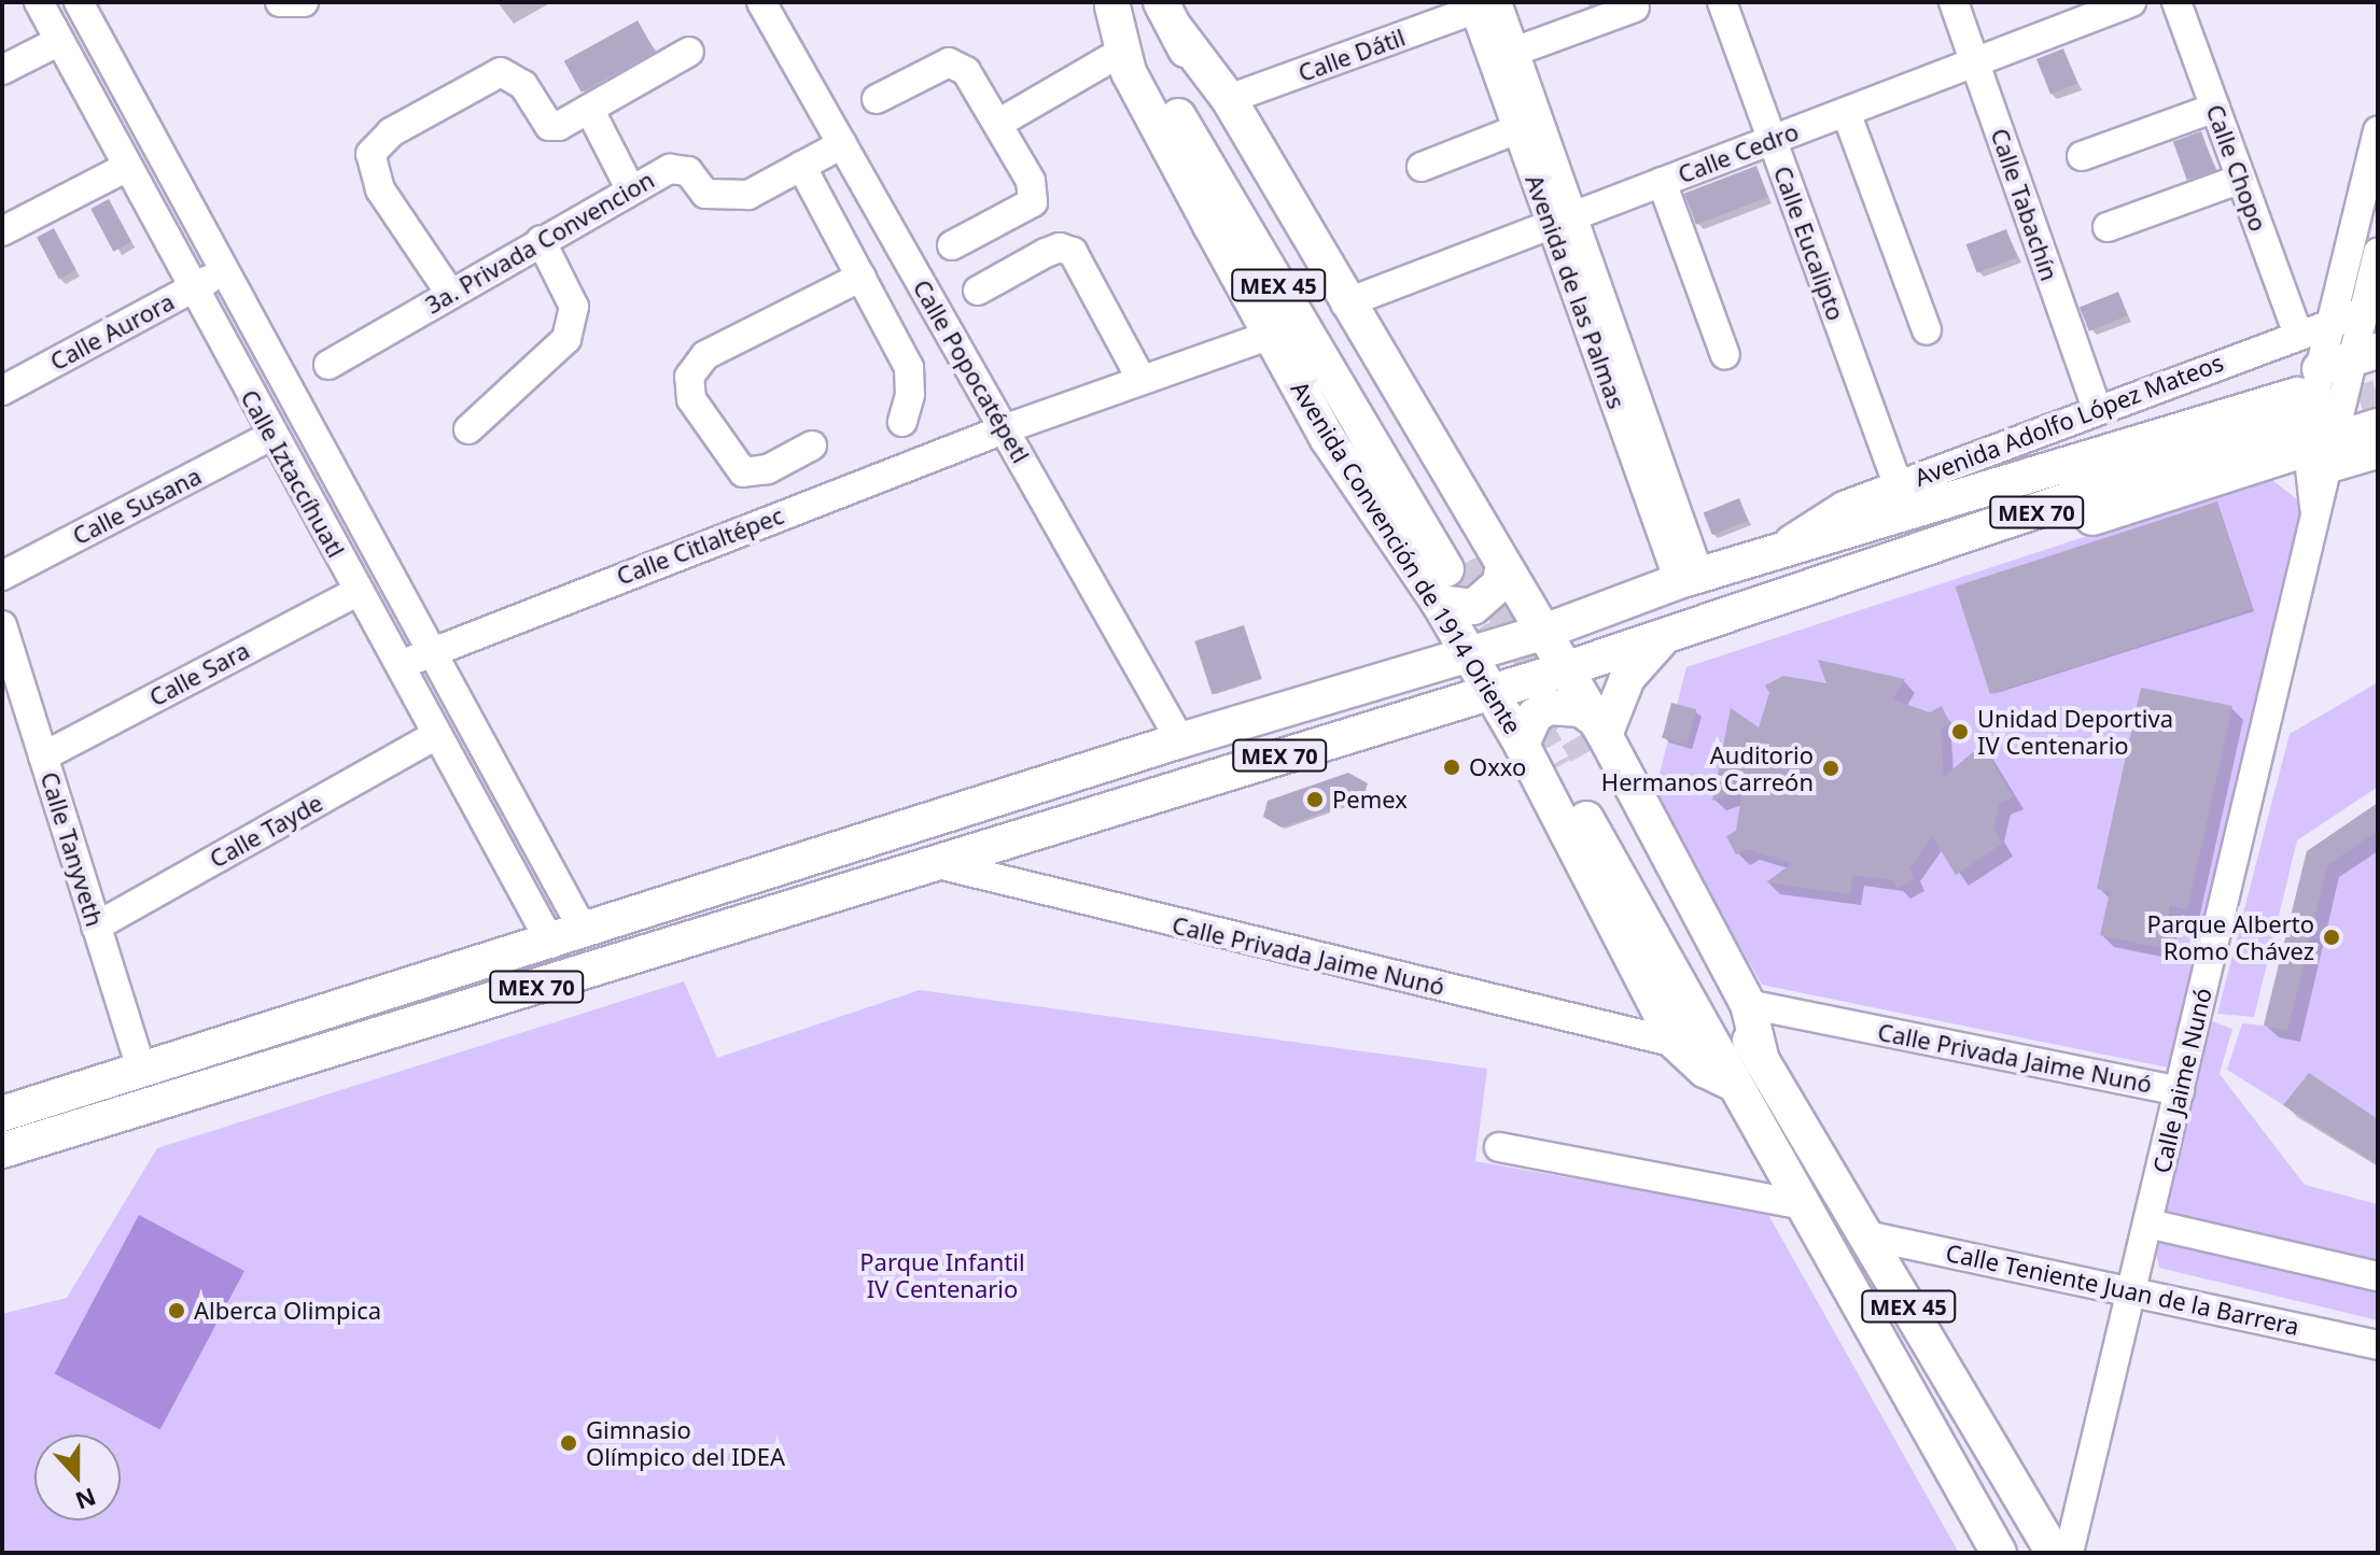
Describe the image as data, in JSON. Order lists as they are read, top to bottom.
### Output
{
  "streets": {
    "main road": ["MEX 45", "MEX 70", "Avenida Convención de 1914 Oriente"],
    "street": [
      "Calle Dátil",
      "Calle Cedro",
      "Calle Chopo",
      "Calle Tabachín",
      "3a. Privada Convencion",
      "Calle Eucalipto",
      "Avenida de las Palmas",
      "Calle Aurora",
      "Calle Popocatépetl",
      "Avenida Adolfo López Mateos",
      "Calle Iztaccíhuatl",
      "Calle Susana",
      "Calle Citlaltépec",
      "Calle Sara",
      "Calle Tayde",
      "Calle Tanyveth",
      "Calle Privada Jaime Nunó",
      "Calle Jaime Nunó",
      "Calle Teniente Juan de la Barrera"
    ]
  },
  "crossings": [
    ["Calle Dátil", "Avenida de las Palmas"],
    ["Calle Dátil", "Avenida Convención de 1914 Oriente"],
    ["Calle Cedro", "Calle Tabachín"],
    ["Calle Cedro", "Calle Eucalipto"],
    ["Calle Cedro", "Avenida de las Palmas"],
    ["Calle Cedro", "Avenida Convención de 1914 Oriente"],
    ["Calle Chopo", "Avenida Adolfo López Mateos"],
    ["Calle Tabachín", "Avenida Adolfo López Mateos"],
    ["3a. Privada Convencion", "Calle Popocatépetl"],
    ["Calle Eucalipto", "Avenida Adolfo López Mateos"],
    ["Avenida de las Palmas", "MEX 70"],
    ["Calle Aurora", "Calle Iztaccíhuatl"],
    ["Calle Popocatépetl", "MEX 70"],
    ["Calle Popocatépetl", "Calle Citlaltépec"],
    ["Avenida Adolfo López Mateos", "MEX 70"],
    ["Avenida Adolfo López Mateos", "Calle Jaime Nunó"],
    ["Calle Iztaccíhuatl", "Calle Susana"],
    ["Calle Iztaccíhuatl", "MEX 70"],
    ["Calle Iztaccíhuatl", "Calle Citlaltépec"],
    ["Calle Iztaccíhuatl", "Calle Sara"],
    ["Calle Iztaccíhuatl", "Calle Tayde"],
    ["MEX 70", "Avenida Convención de 1914 Oriente"],
    ["MEX 70", "Calle Tanyveth"],
    ["MEX 70", "Calle Privada Jaime Nunó"],
    ["MEX 70", "Calle Jaime Nunó"],
    ["Avenida Convención de 1914 Oriente", "Calle Privada Jaime Nunó"],
    ["Avenida Convención de 1914 Oriente", "Calle Teniente Juan de la Barrera"],
    ["Calle Sara", "Calle Tanyveth"],
    ["Calle Tayde", "Calle Tanyveth"],
    ["Calle Privada Jaime Nunó", "Calle Jaime Nunó"],
    ["Calle Jaime Nunó", "Calle Teniente Juan de la Barrera"]
  ],
  "parks": ["Parque Infantil IV Centenario"],
  "places": [
    "Unidad Deportiva IV Centenario",
    "Oxxo",
    "Auditorio Hermanos Carreón",
    "Pemex",
    "Parque Alberto Romo Chávez",
    "Alberca Olimpica",
    "Gimnasio Olímpico del IDEA"
  ],
  "north": "bottom"
}
